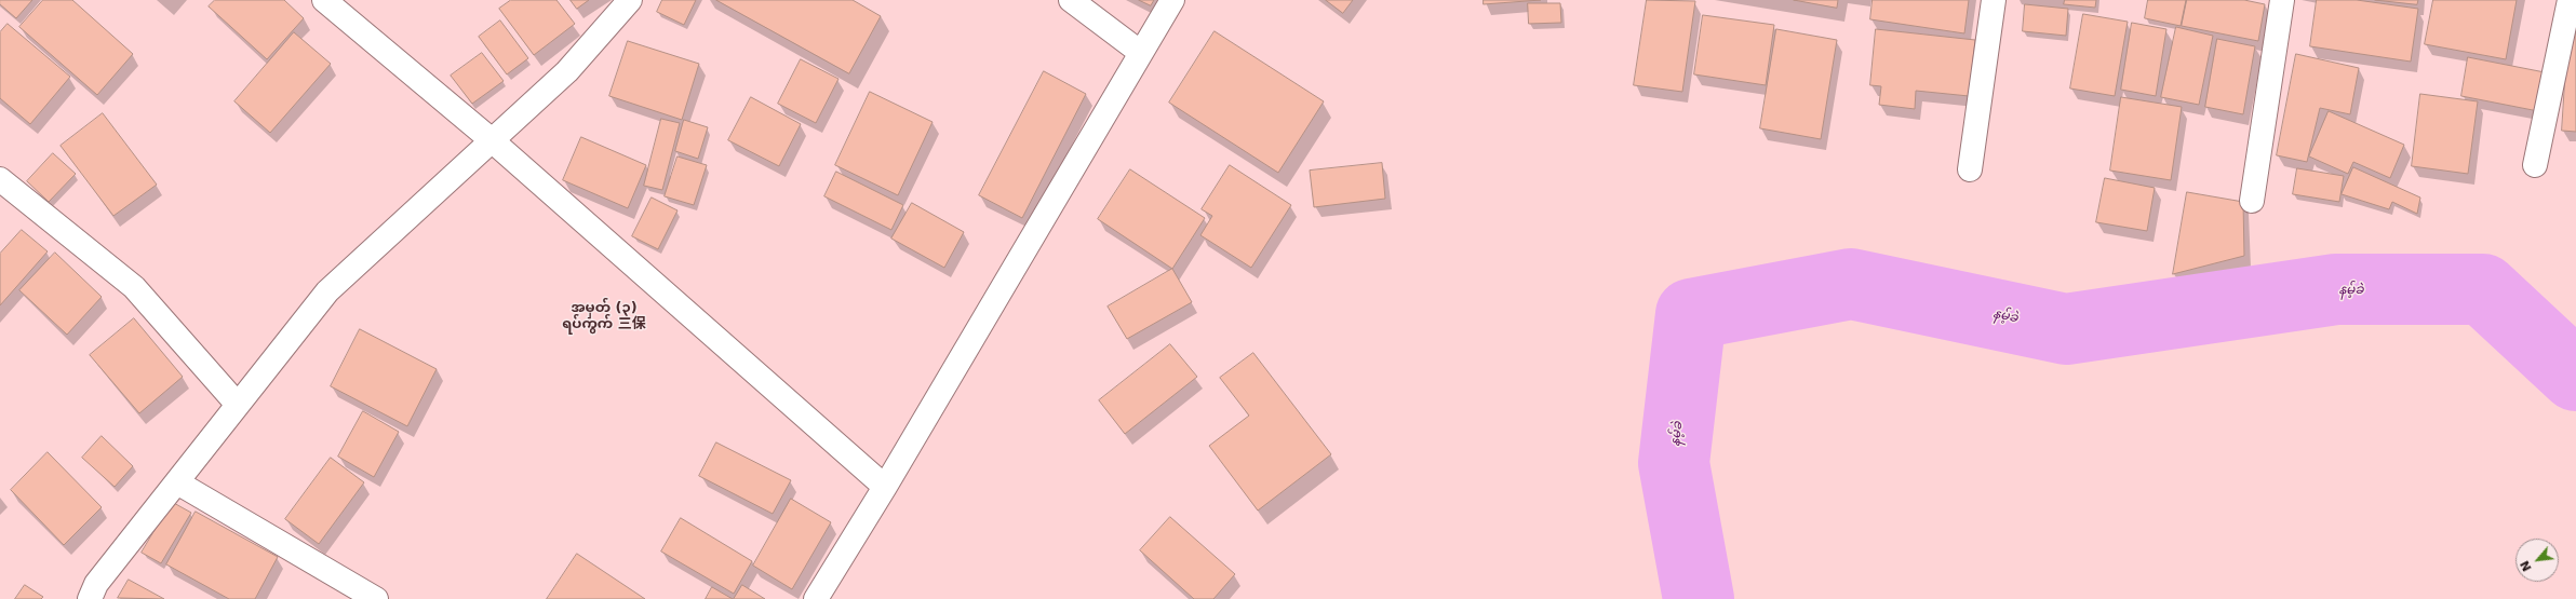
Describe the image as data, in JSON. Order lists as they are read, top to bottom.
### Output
{
  "districts": ["အမှတ် (၃) ရပ်ကွက် 三保"],
  "water": ["နမ့်ခဲ"],
  "north": "bottom left"
}
